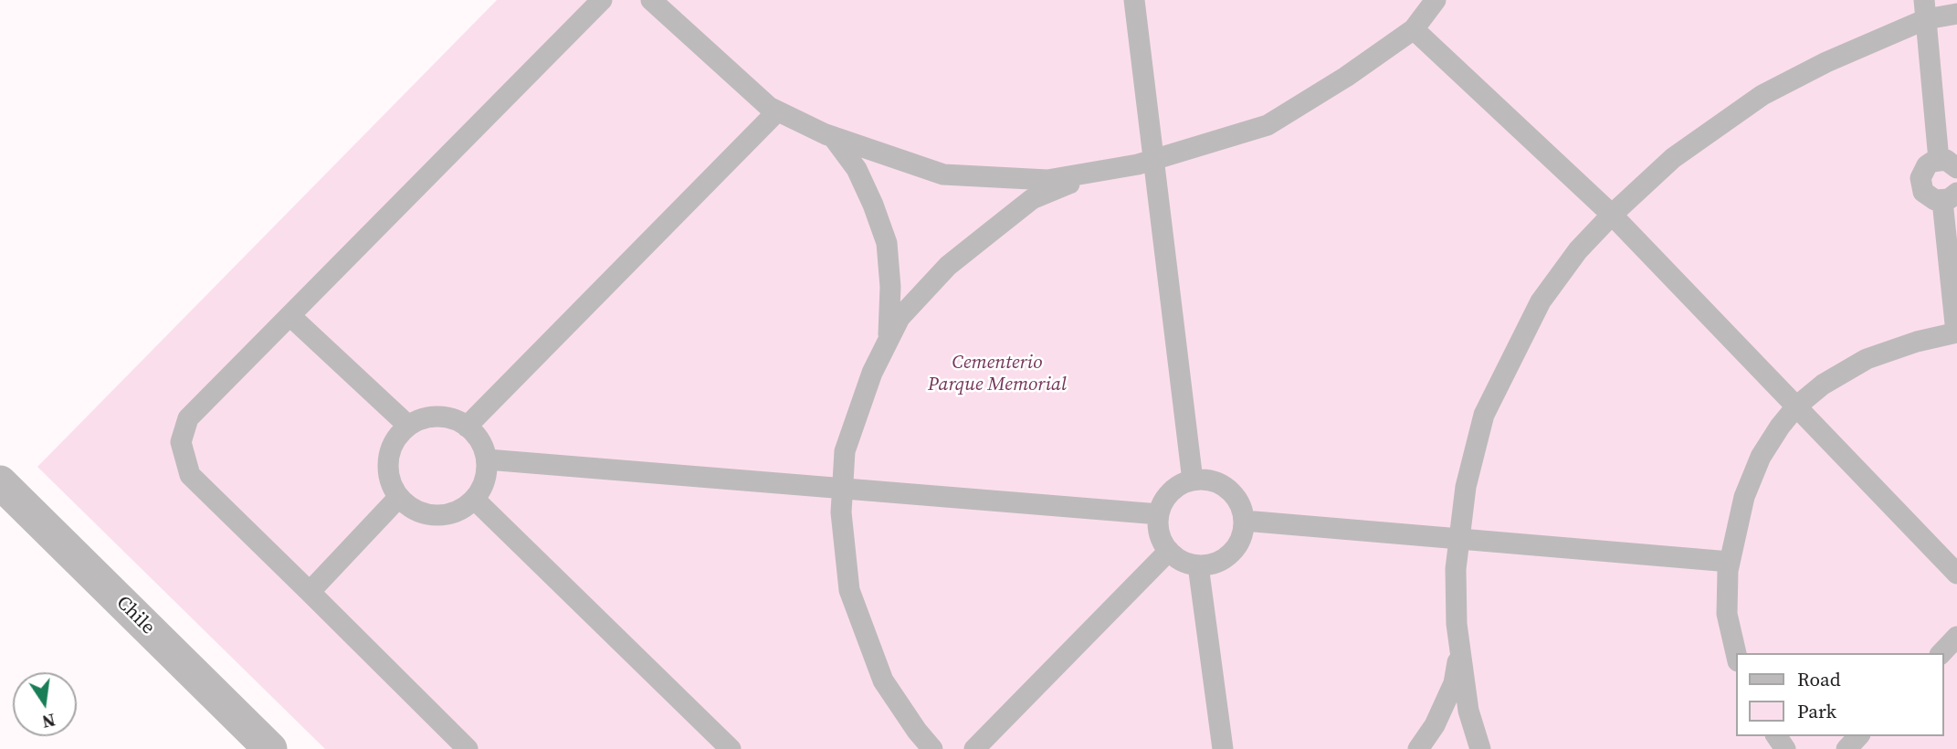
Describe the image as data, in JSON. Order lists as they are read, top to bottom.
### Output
{
  "streets": {
    "street": ["Chile"]
  },
  "parks": ["Cementerio Parque Memorial"],
  "legend": ["Road", "Park"],
  "north": "bottom"
}
